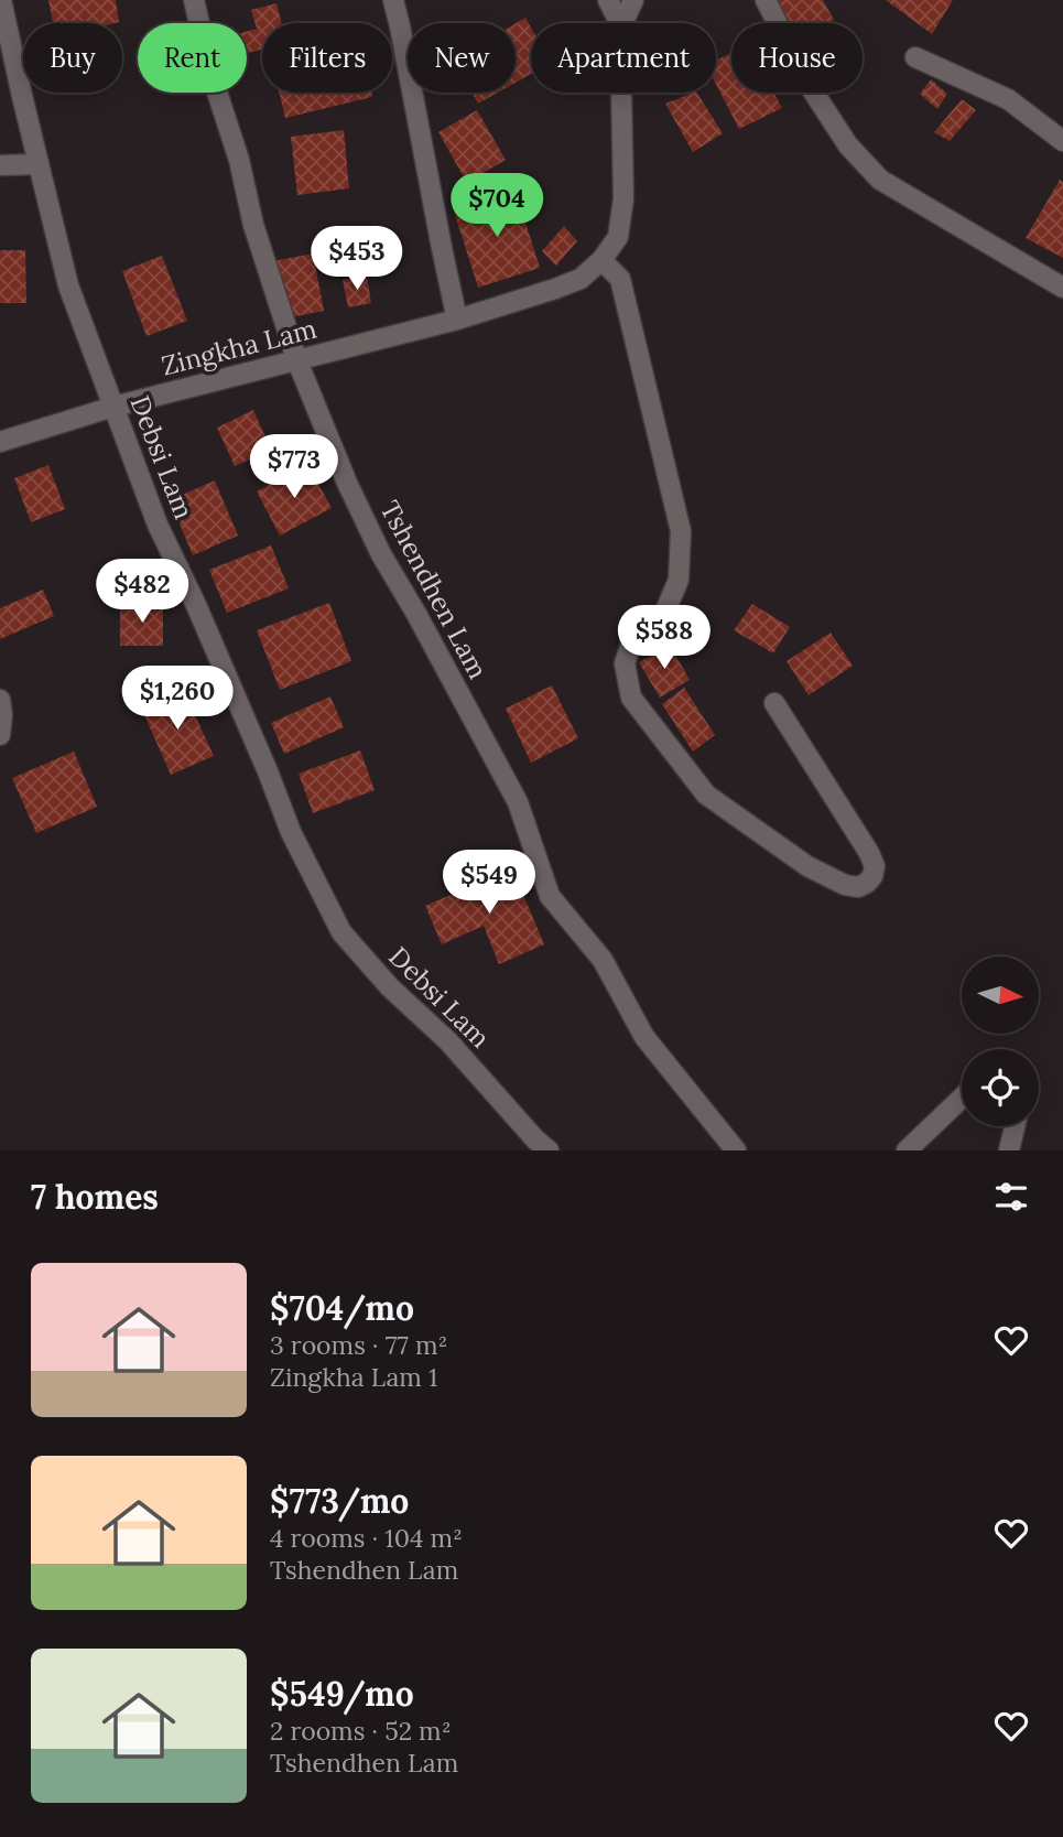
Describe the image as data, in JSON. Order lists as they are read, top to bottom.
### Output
{
  "streets": {
    "street": ["Zingkha Lam", "Debsi Lam", "Tshendhen Lam"]
  },
  "crossings": [
    ["Zingkha Lam", "Debsi Lam"],
    ["Zingkha Lam", "Tshendhen Lam"]
  ],
  "north": "right",
  "page": {
    "chip": [
      "Buy",
      "Rent",
      "Filters",
      "New",
      "Apartment",
      "House"
    ],
    "price": [
      "$704",
      "$453",
      "$773",
      "$482",
      "$588",
      "$1,260",
      "$549"
    ],
    "heading": "7 homes",
    "list": [
      {
        "name": "$704/mo",
        "note": "3 rooms · 77 m² · Zingkha Lam 1"
      },
      {
        "name": "$773/mo",
        "note": "4 rooms · 104 m² · Tshendhen Lam"
      },
      {
        "name": "$549/mo",
        "note": "2 rooms · 52 m² · Tshendhen Lam"
      }
    ]
  }
}
